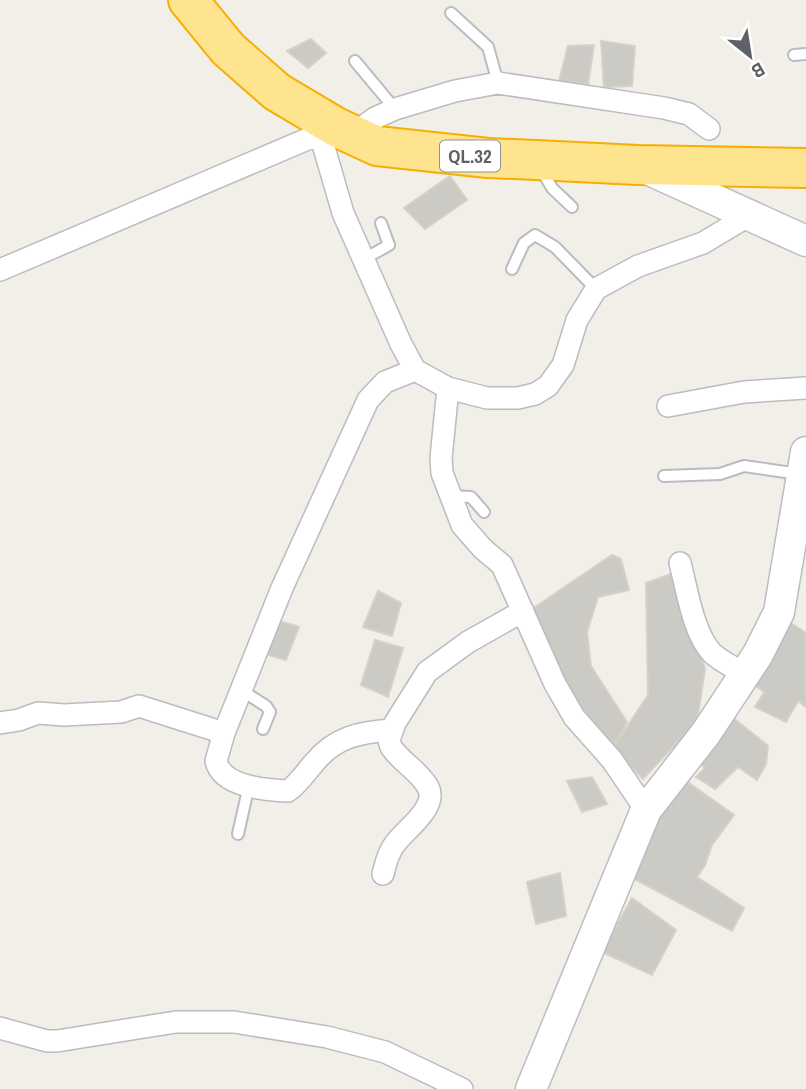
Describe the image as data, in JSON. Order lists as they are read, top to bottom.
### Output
{
  "streets": {
    "highway": ["QL.32"]
  },
  "north": "bottom right"
}
